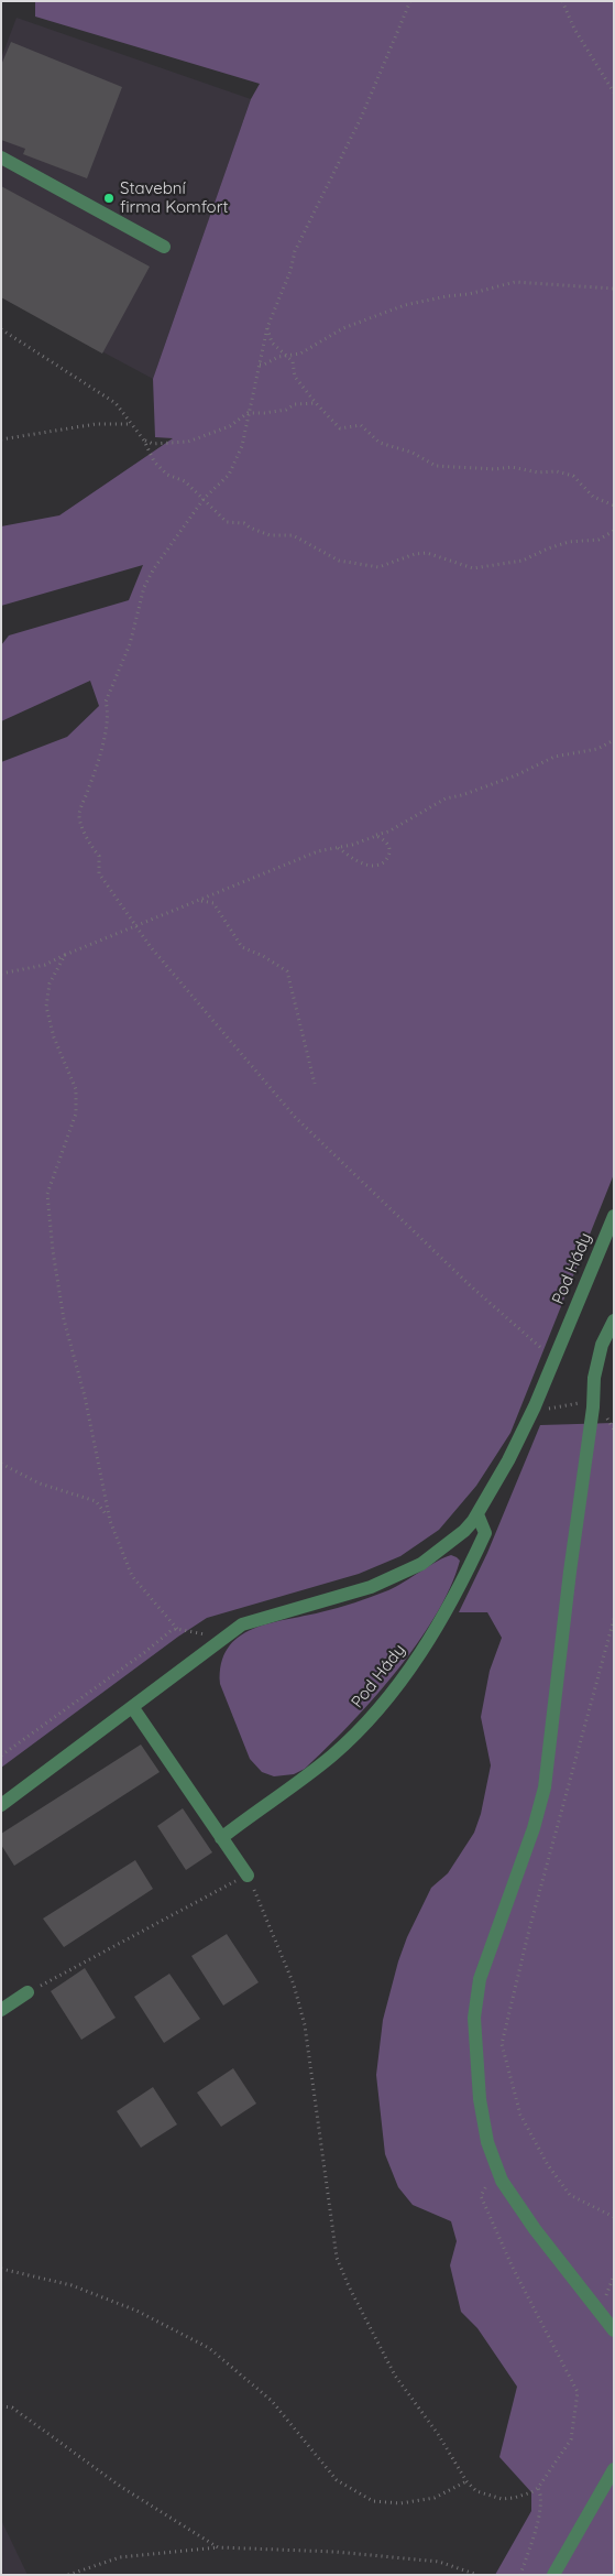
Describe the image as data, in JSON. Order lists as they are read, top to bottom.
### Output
{
  "streets": {
    "street": ["Pod Hády"]
  },
  "places": ["Stavební firma Komfort"]
}
